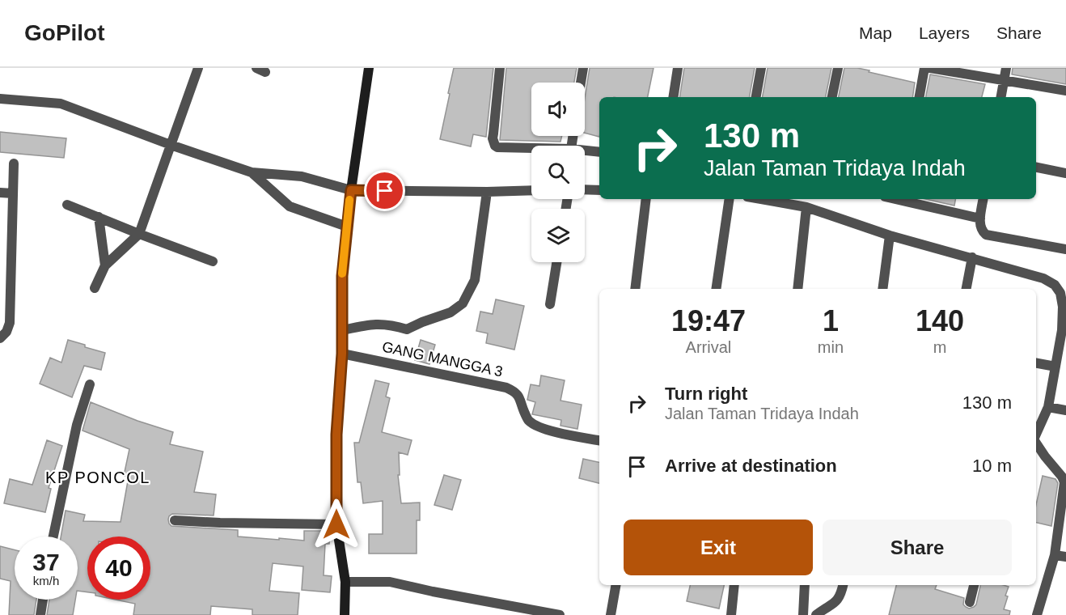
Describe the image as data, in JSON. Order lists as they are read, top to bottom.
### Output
{
  "streets": {
    "street": ["GANG MANGGA 3"]
  },
  "districts": ["KP PONCOL"],
  "page": {
    "header": "GoPilot",
    "nav": ["Map", "Layers", "Share"],
    "turn": ["130 m", "Jalan Taman Tridaya Indah"],
    "eta": [
      "19:47",
      "Arrival",
      "1",
      "min",
      "140",
      "m"
    ],
    "list": [
      {
        "name": "Turn right",
        "note": "Jalan Taman Tridaya Indah",
        "value": "130 m"
      },
      {
        "name": "Arrive at destination",
        "value": "10 m"
      }
    ],
    "buttons": ["Exit", "Share"],
    "speed": "37 km/h",
    "limit": "40"
  }
}
